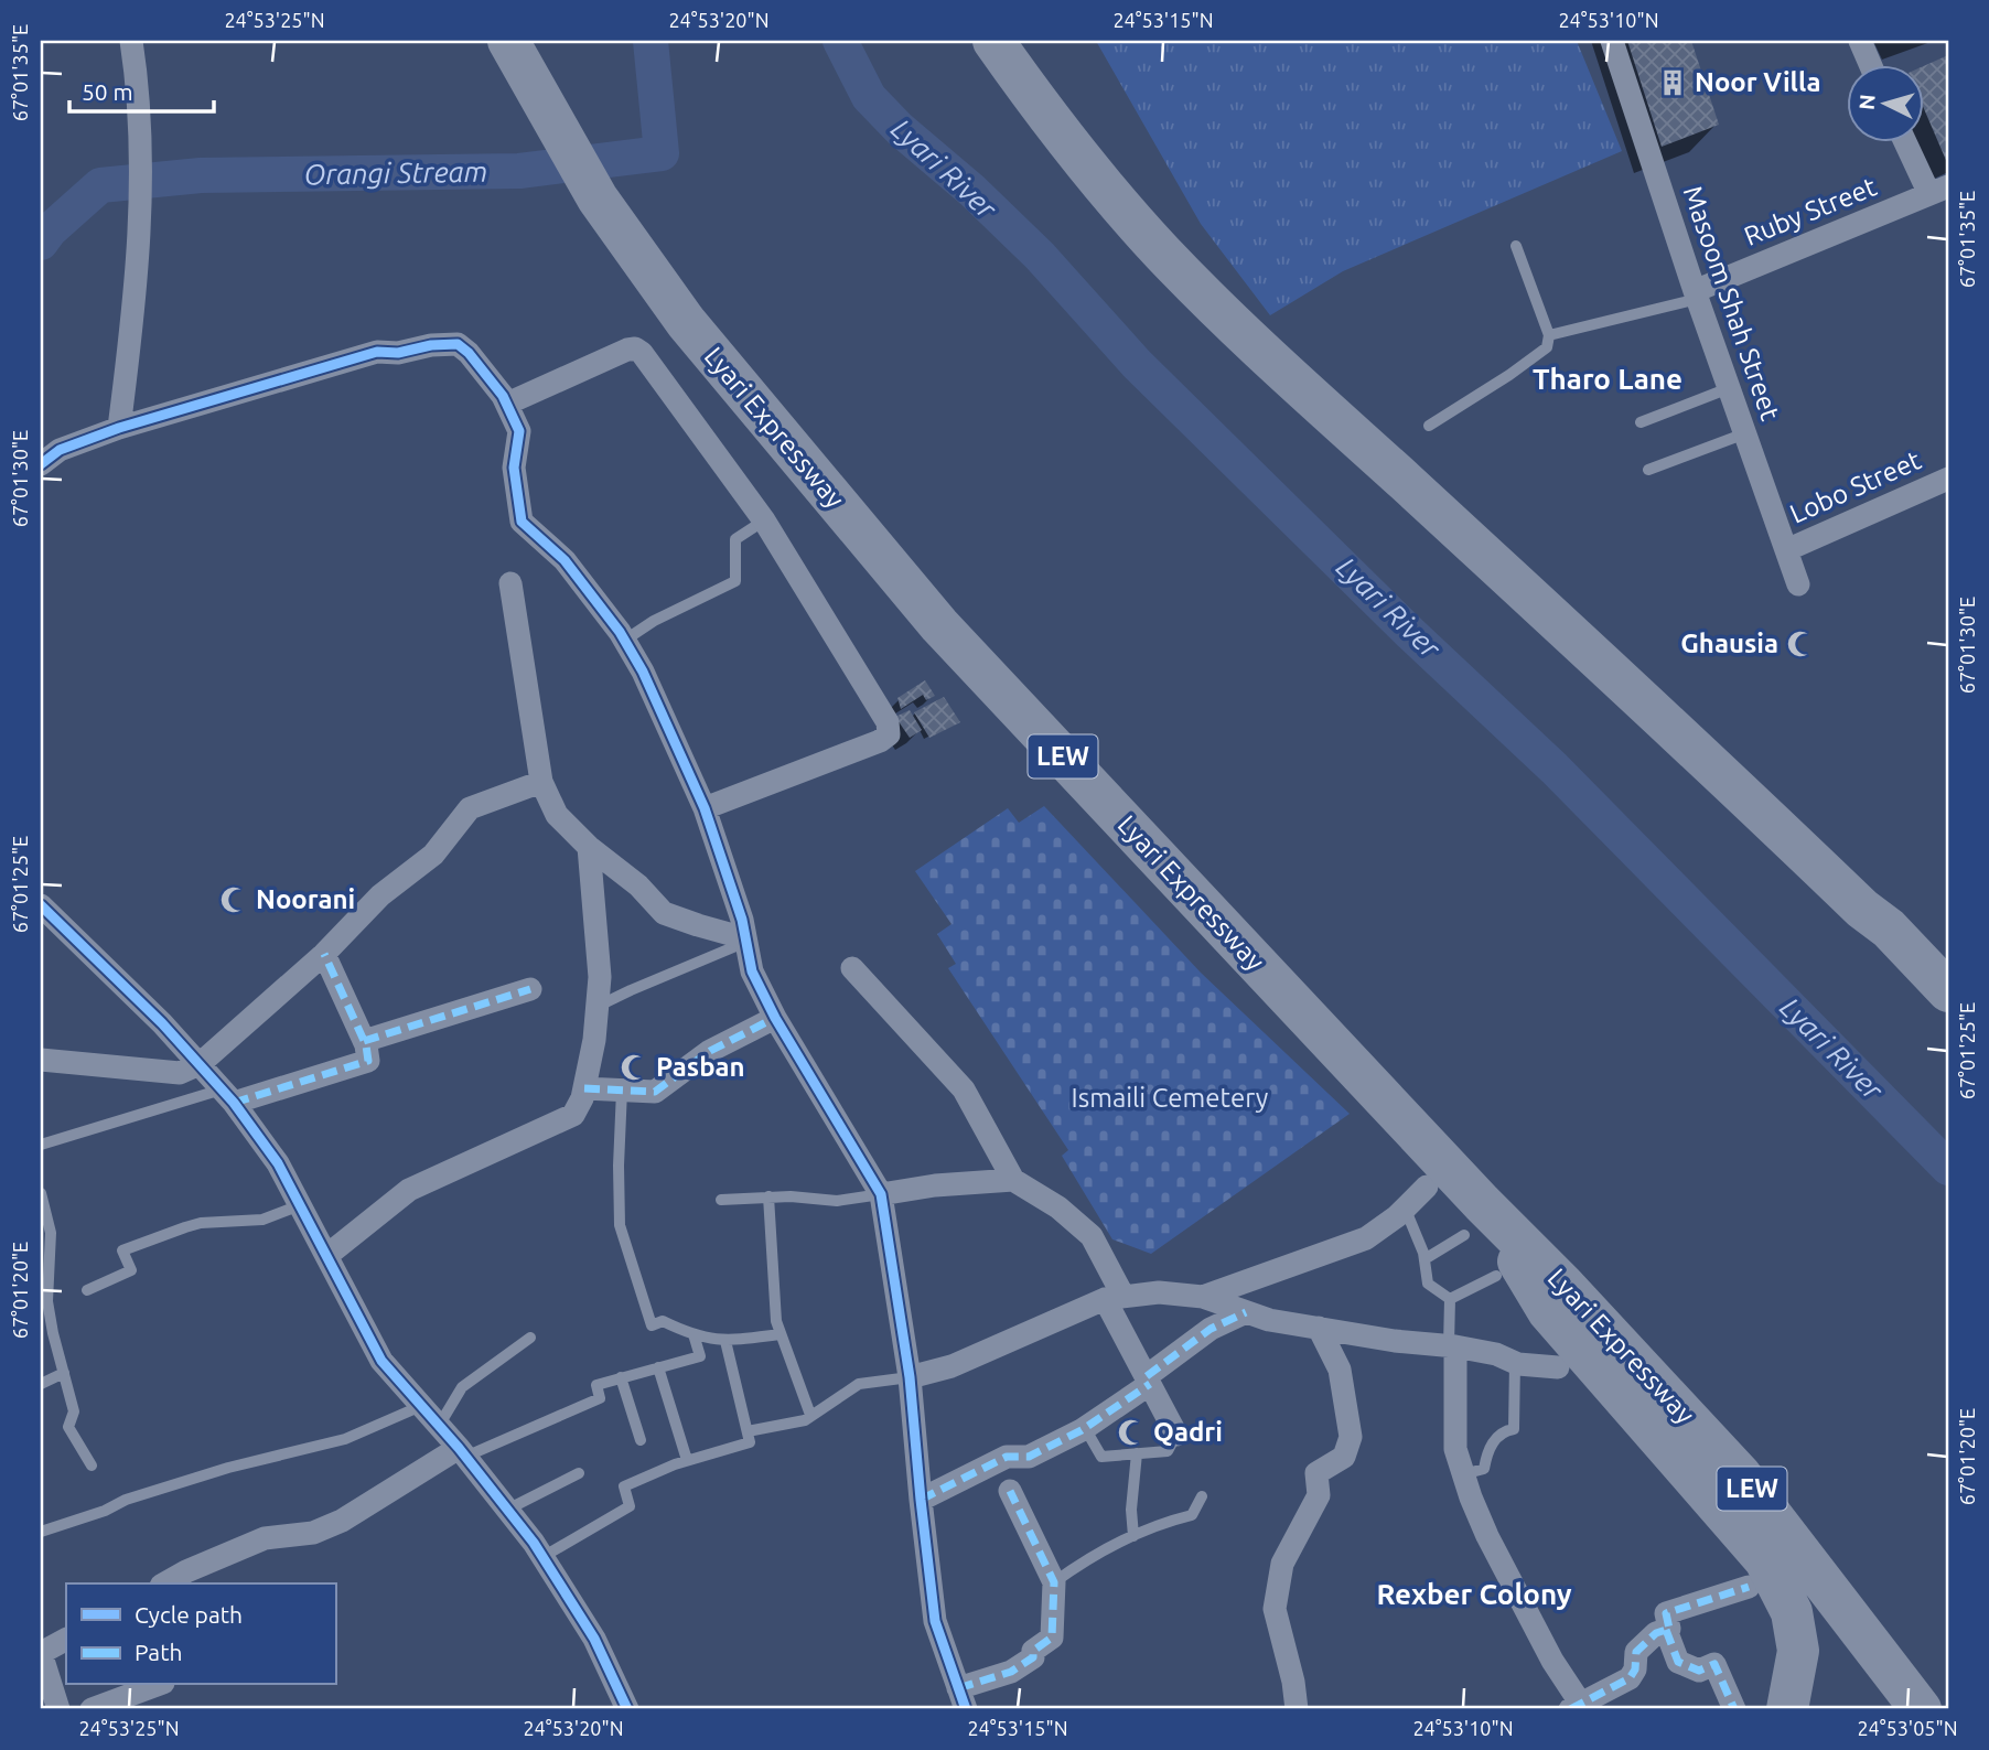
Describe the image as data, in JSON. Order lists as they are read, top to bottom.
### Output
{
  "streets": {
    "highway": ["Lyari Expressway", "LEW"],
    "street": ["Ruby Street", "Masoom Shah Street", "Lobo Street"]
  },
  "crossings": [
    ["Ruby Street", "Masoom Shah Street"],
    ["Masoom Shah Street", "Lobo Street"],
    ["Lyari Expressway", "LEW"]
  ],
  "districts": ["Tharo Lane", "Rexber Colony"],
  "water": ["Lyari River", "Orangi Stream"],
  "parks": ["Ismaili Cemetery"],
  "places": {
    "building": ["Noor Villa"],
    "mosque": [
      "Ghausia",
      "Noorani",
      "Pasban",
      "Qadri"
    ]
  },
  "legend": ["Cycle path", "Path"],
  "scale_bar": "50 m",
  "north": "left",
  "coordinates": [
    "24°53'25\"N",
    "24°53'20\"N",
    "24°53'15\"N",
    "24°53'10\"N",
    "67°01'35\"E",
    "67°01'30\"E",
    "67°01'25\"E",
    "67°01'20\"E",
    "24°53'05\"N"
  ]
}
